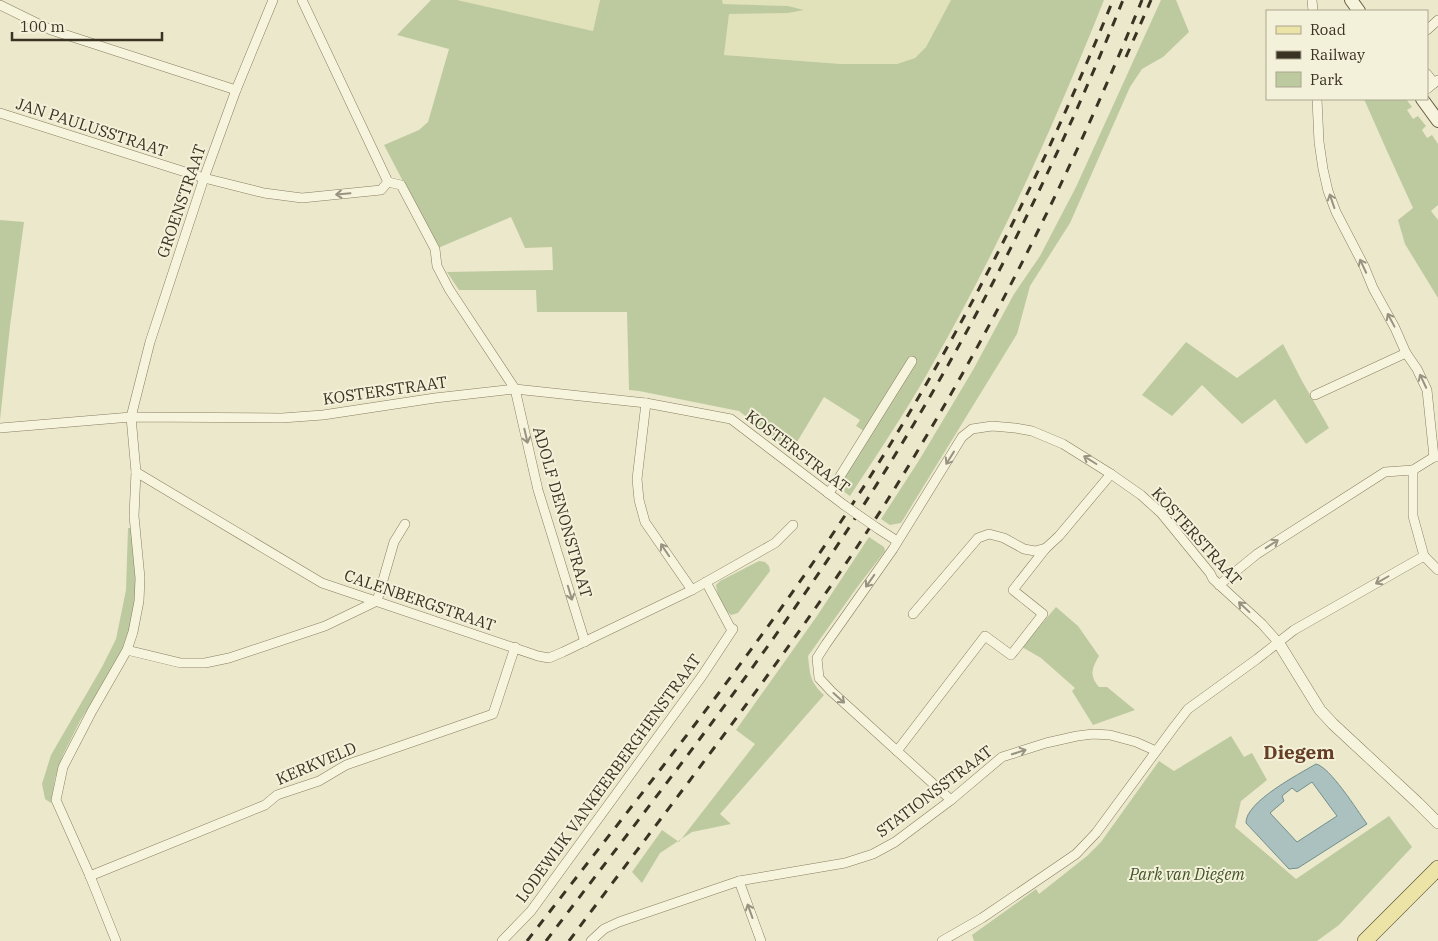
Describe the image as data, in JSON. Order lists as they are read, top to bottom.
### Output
{
  "streets": {
    "street": [
      "JAN PAULUSSTRAAT",
      "GROENSTRAAT",
      "KOSTERSTRAAT",
      "ADOLF DENONSTRAAT",
      "CALENBERGSTRAAT",
      "KERKVELD",
      "LODEWIJK VANKEERBERGHENSTRAAT",
      "STATIONSSTRAAT"
    ]
  },
  "crossings": [
    ["JAN PAULUSSTRAAT", "GROENSTRAAT"],
    ["GROENSTRAAT", "KOSTERSTRAAT"],
    ["GROENSTRAAT", "CALENBERGSTRAAT"],
    ["GROENSTRAAT", "KERKVELD"],
    ["KOSTERSTRAAT", "ADOLF DENONSTRAAT"],
    ["ADOLF DENONSTRAAT", "CALENBERGSTRAAT"],
    ["CALENBERGSTRAAT", "KERKVELD"],
    ["CALENBERGSTRAAT", "LODEWIJK VANKEERBERGHENSTRAAT"]
  ],
  "one_way": ["JAN PAULUSSTRAAT", "ADOLF DENONSTRAAT"],
  "districts": ["Diegem"],
  "parks": ["Park van Diegem"],
  "legend": ["Road", "Railway", "Park"],
  "scale_bar": "100 m"
}
